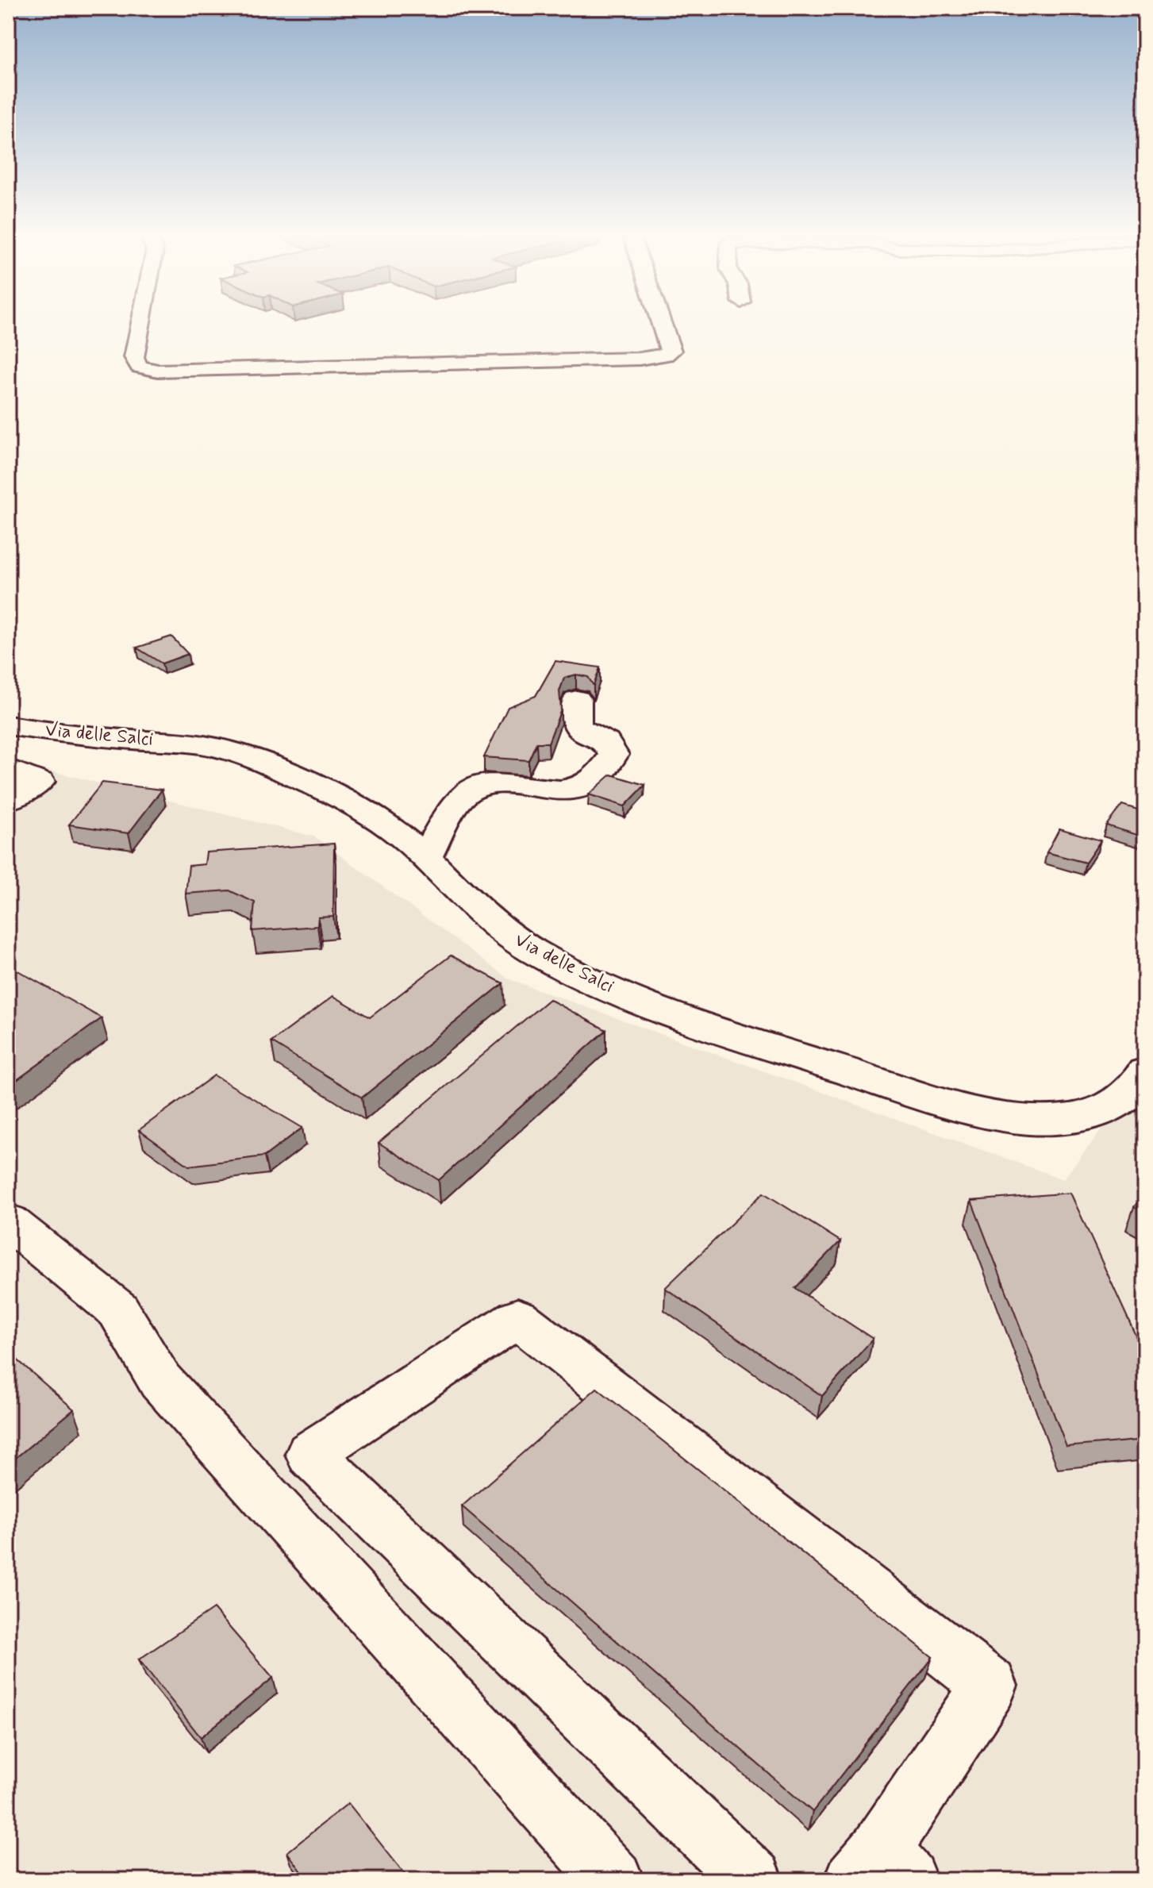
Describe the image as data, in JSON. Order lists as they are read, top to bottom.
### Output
{
  "streets": {
    "street": ["Via delle Salci"]
  }
}
